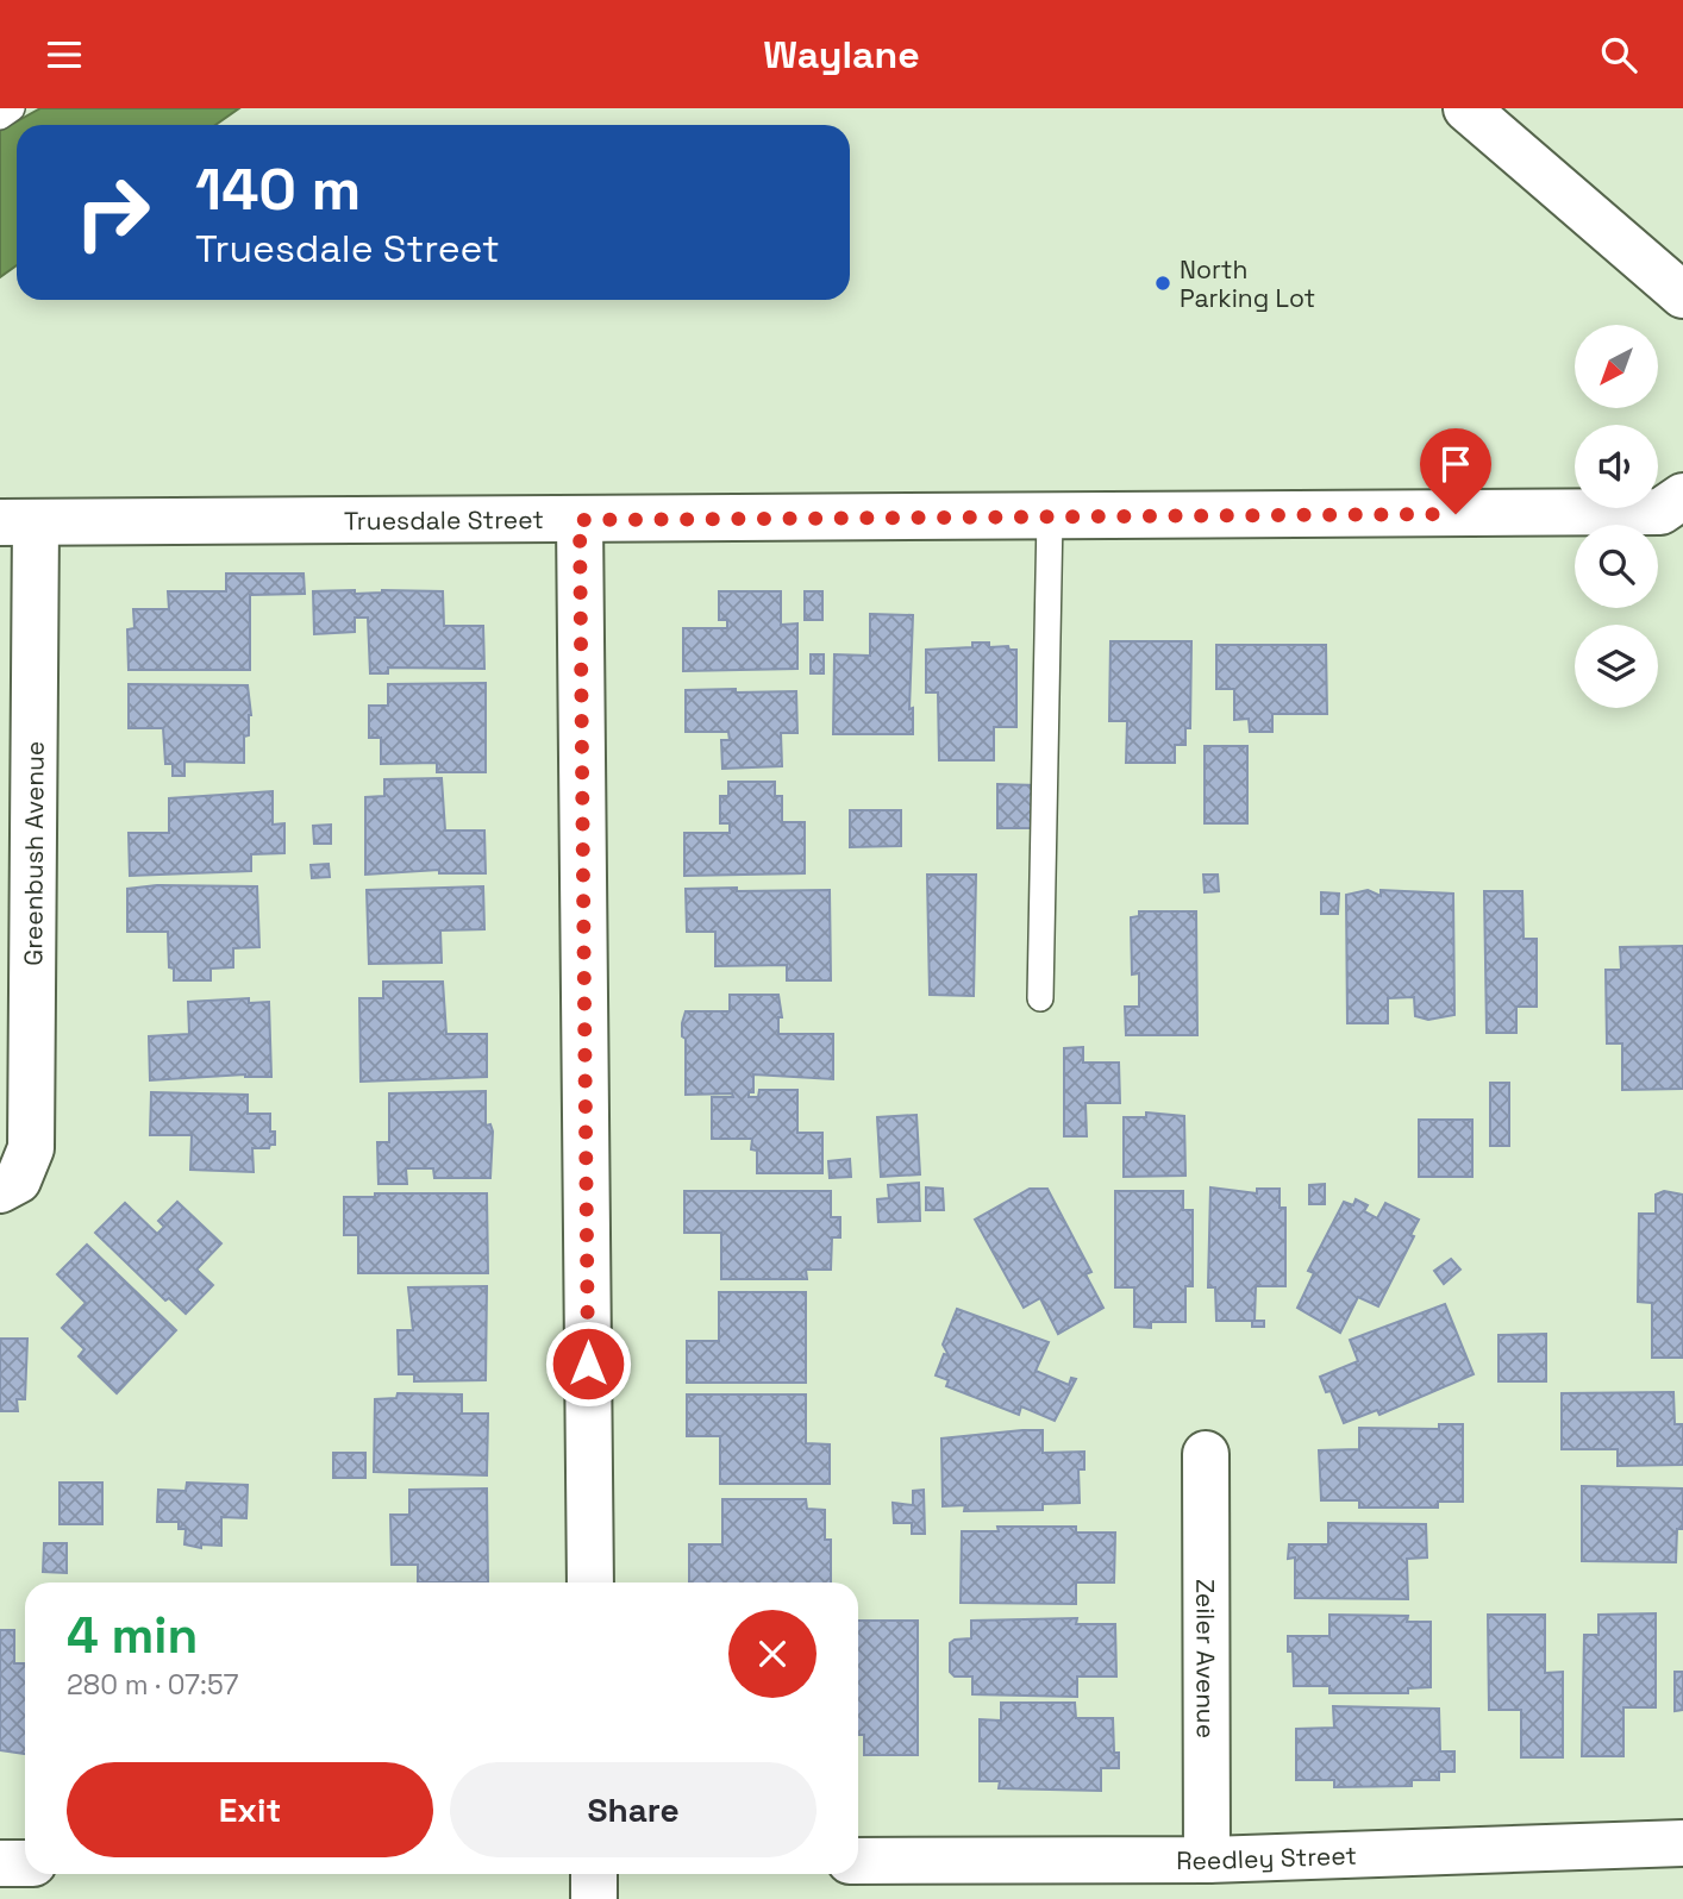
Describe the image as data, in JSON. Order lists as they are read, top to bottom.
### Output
{
  "streets": {
    "street": [
      "Truesdale Street",
      "Greenbush Avenue",
      "Zeiler Avenue",
      "Reedley Street"
    ]
  },
  "crossings": [
    ["Truesdale Street", "Greenbush Avenue"],
    ["Zeiler Avenue", "Reedley Street"]
  ],
  "places": ["North Parking Lot"],
  "north": "bottom left",
  "page": {
    "header": "Waylane",
    "turn": ["140 m", "Truesdale Street"],
    "heading": ["4 min", "280 m · 07:57"],
    "buttons": ["Exit", "Share"]
  }
}
